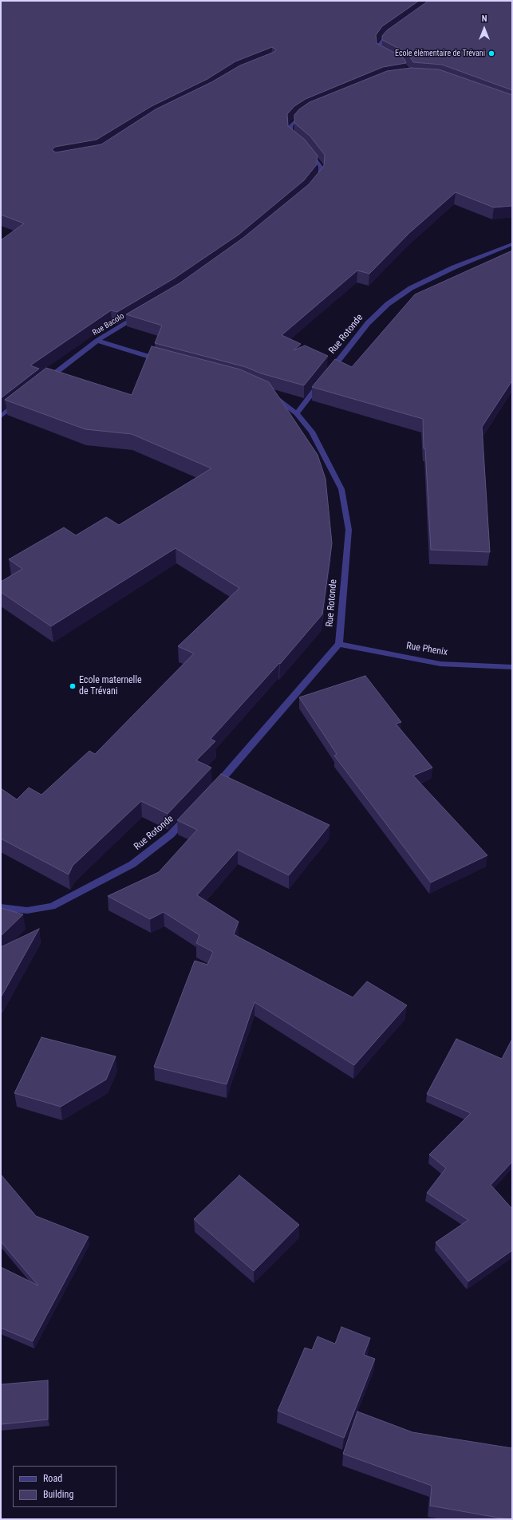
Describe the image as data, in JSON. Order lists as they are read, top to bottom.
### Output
{
  "streets": {
    "street": ["Rue Bacolo", "Rue Rotonde", "Rue Phenix"]
  },
  "crossings": [
    ["Rue Rotonde", "Rue Phenix"]
  ],
  "places": ["Ecole élémentaire de Trévani", "Ecole maternelle de Trévani"],
  "legend": ["Road", "Building"],
  "north": "top"
}
